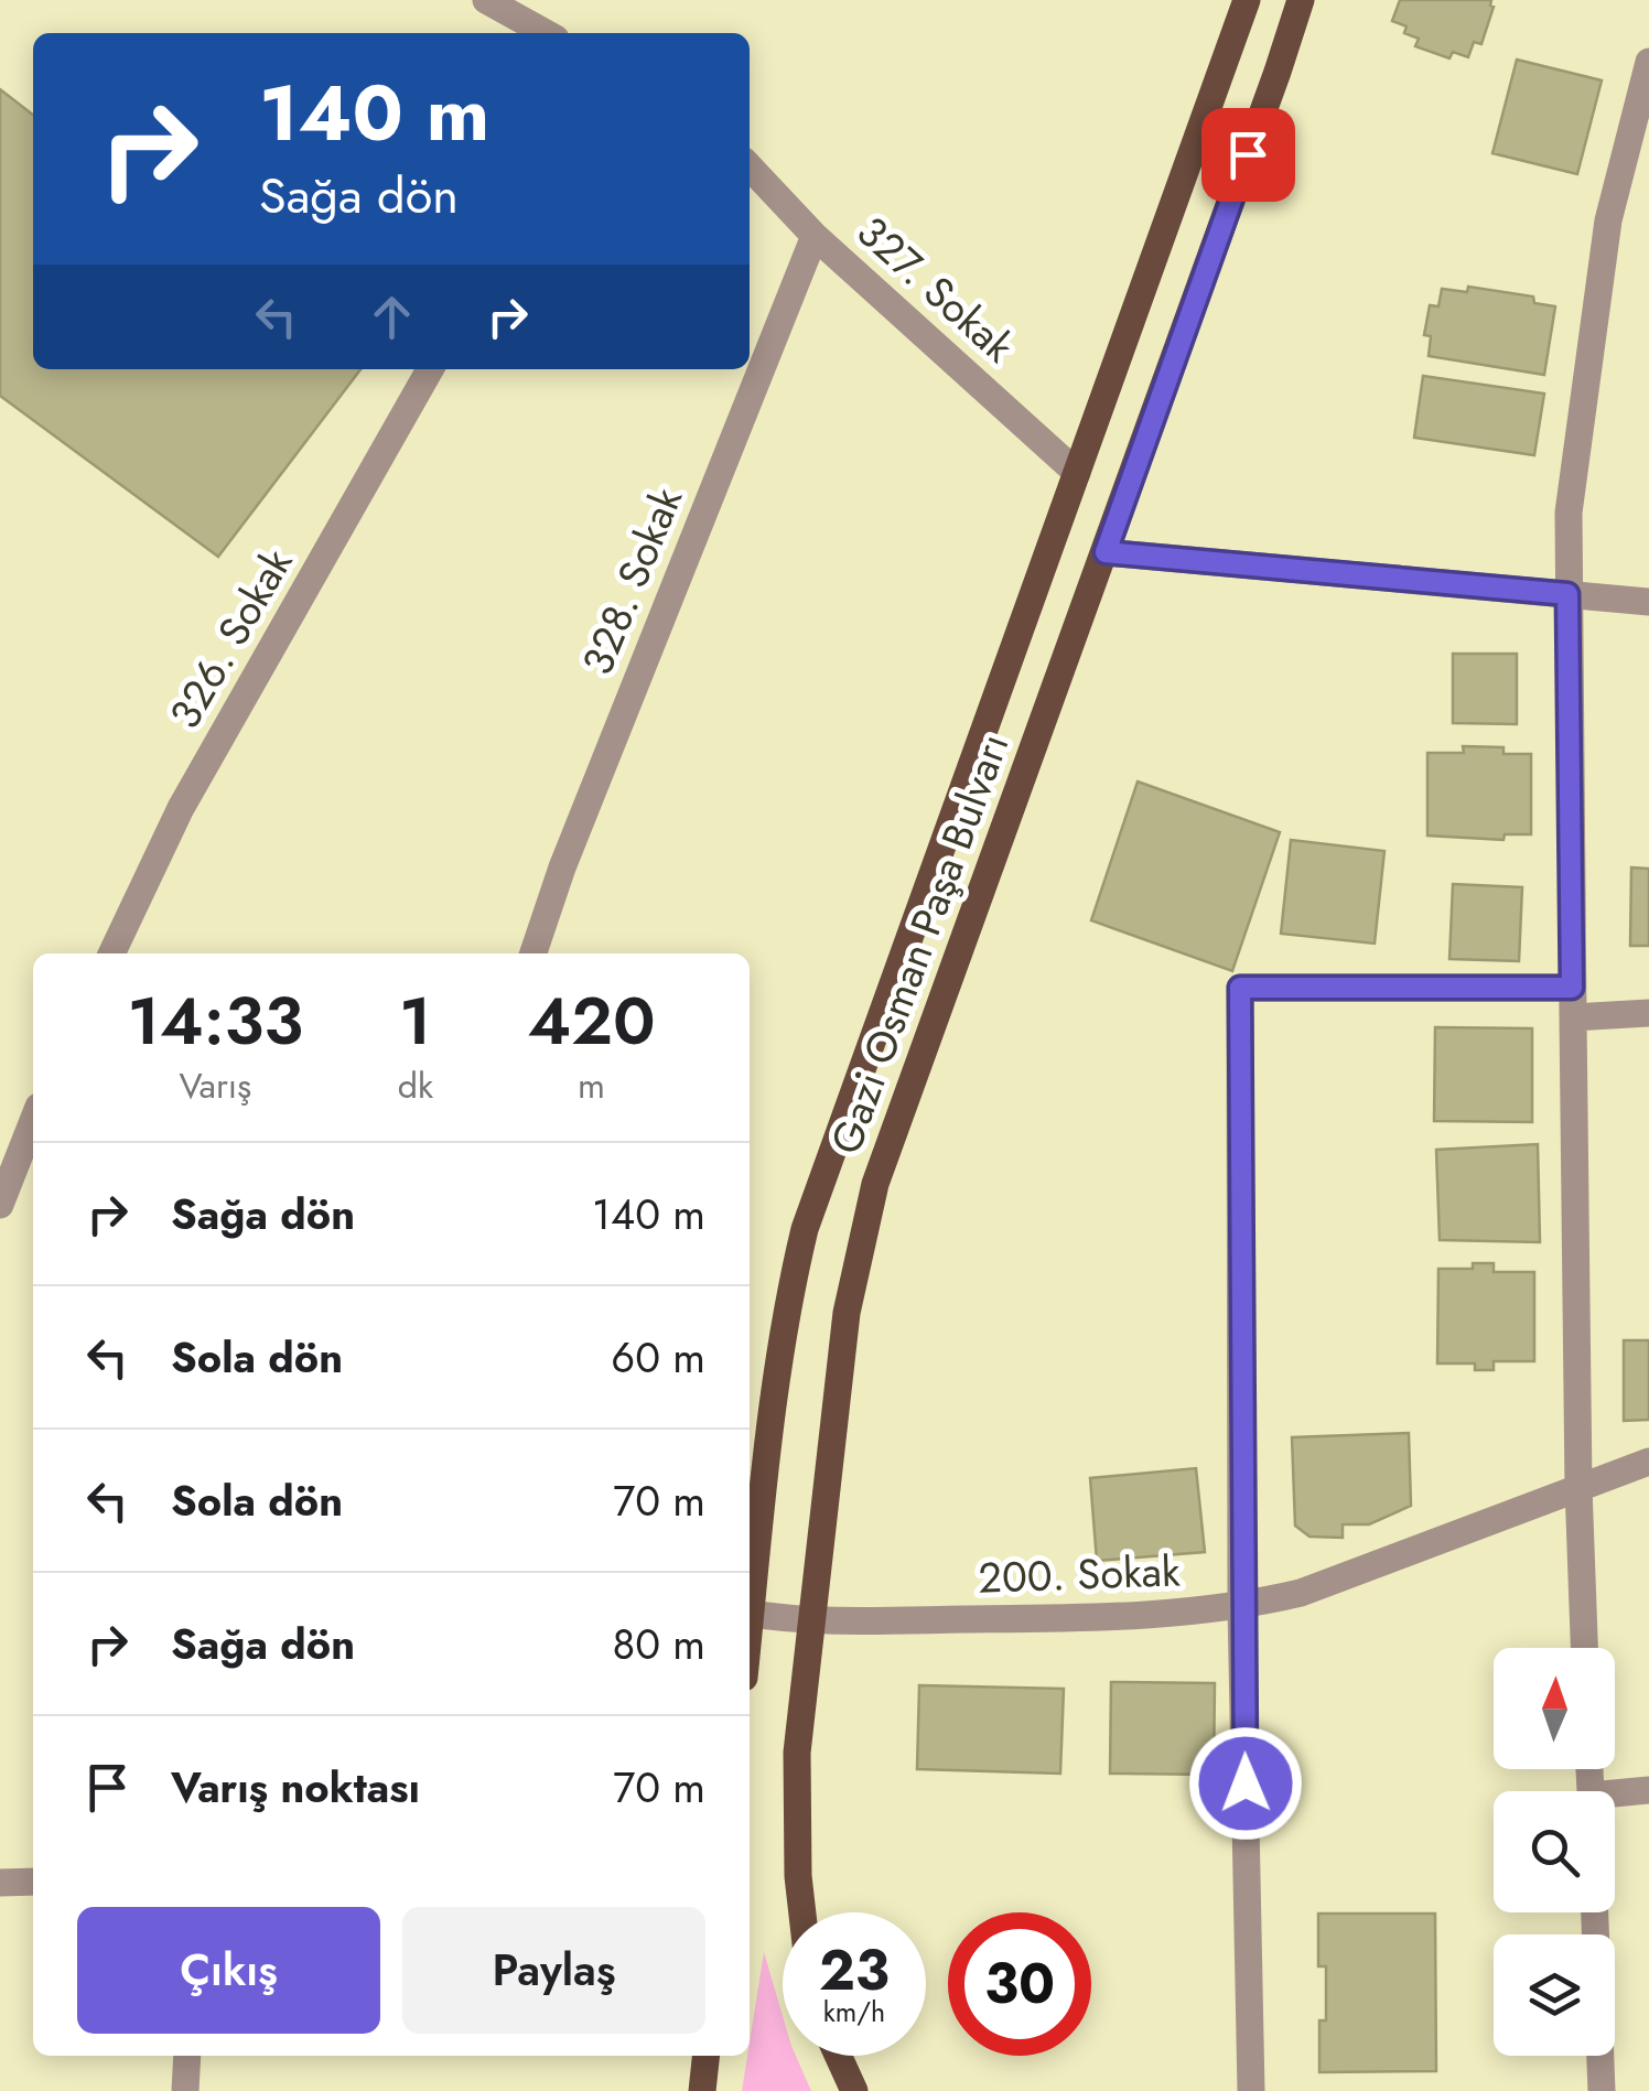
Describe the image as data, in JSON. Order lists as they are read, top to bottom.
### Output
{
  "streets": {
    "main road": ["Gazi Osman Paşa Bulvarı"],
    "street": [
      "327. Sokak",
      "328. Sokak",
      "326. Sokak",
      "200. Sokak"
    ]
  },
  "crossings": [
    ["327. Sokak", "328. Sokak"],
    ["327. Sokak", "Gazi Osman Paşa Bulvarı"],
    ["Gazi Osman Paşa Bulvarı", "200. Sokak"]
  ],
  "north": "top",
  "page": {
    "turn": ["140 m", "Sağa dön"],
    "eta": [
      "14:33",
      "Varış",
      "1",
      "dk",
      "420",
      "m"
    ],
    "list": [
      {
        "name": "Sağa dön",
        "value": "140 m"
      },
      {
        "name": "Sola dön",
        "value": "60 m"
      },
      {
        "name": "Sola dön",
        "value": "70 m"
      },
      {
        "name": "Sağa dön",
        "value": "80 m"
      },
      {
        "name": "Varış noktası",
        "value": "70 m"
      }
    ],
    "buttons": ["Çıkış", "Paylaş"],
    "speed": "23 km/h",
    "limit": "30"
  }
}
